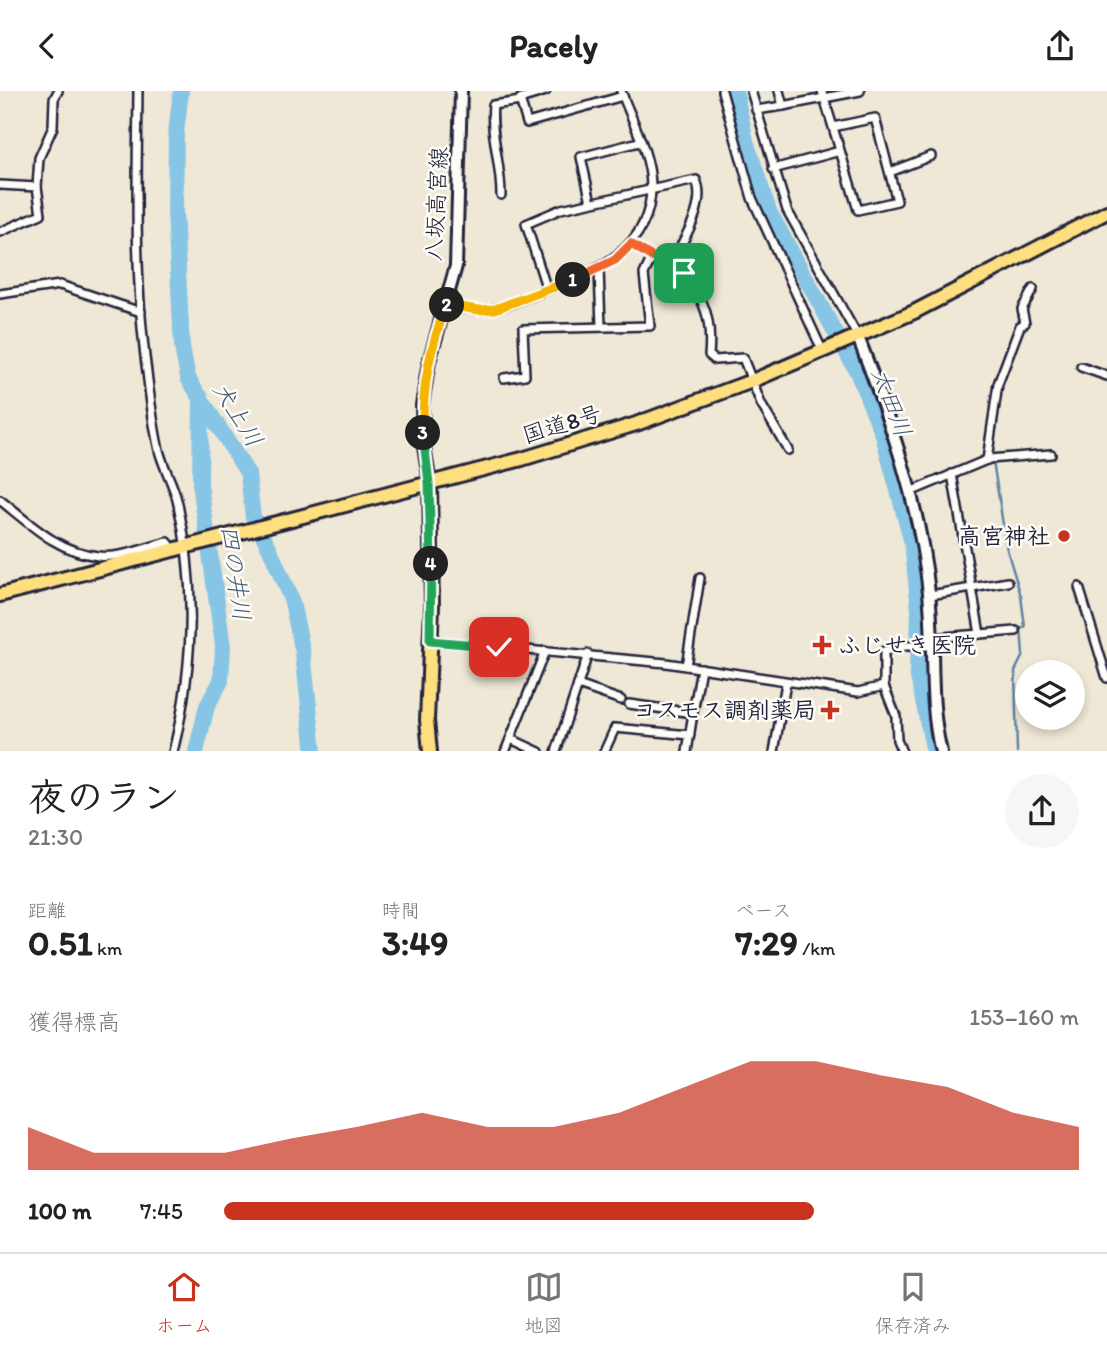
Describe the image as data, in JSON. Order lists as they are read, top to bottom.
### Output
{
  "streets": {
    "main road": ["八坂高宮線", "国道8号"]
  },
  "crossings": [
    ["八坂高宮線", "国道8号"]
  ],
  "water": ["太田川", "犬上川", "四の井川"],
  "places": {
    "other": ["高宮神社"],
    "health": ["ふじせき医院", "コスモス調剤薬局"]
  },
  "page": {
    "header": "Pacely",
    "pins": [
      "1",
      "2",
      "3",
      "4"
    ],
    "heading": ["夜のラン", "21:30"],
    "stats": [
      ["距離", "0.51 km"],
      ["時間", "3:49"],
      ["ペース", "7:29 /km"]
    ],
    "chart": ["獲得標高", "153–160 m"],
    "list": [
      {
        "name": "100 m",
        "note": "7:45"
      }
    ],
    "tabs": ["ホーム", "地図", "保存済み"]
  }
}
